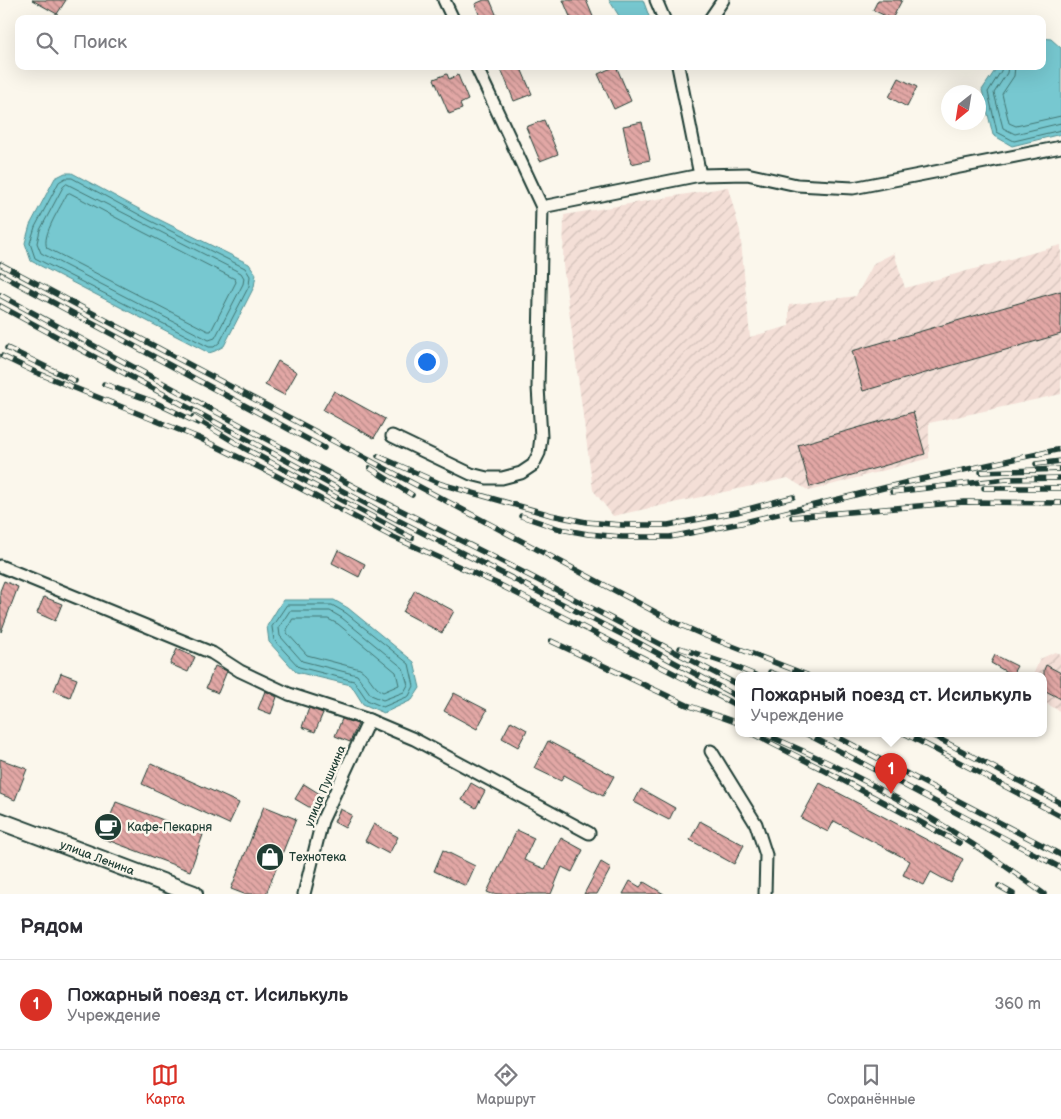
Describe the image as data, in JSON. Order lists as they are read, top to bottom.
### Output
{
  "streets": {
    "street": ["улица Пушкина", "улица Ленина"]
  },
  "places": {
    "cafe": ["Кафе-Пекарня"],
    "shop": ["Технотека"]
  },
  "north": "bottom left",
  "page": {
    "search": "Поиск",
    "popup": ["Пожарный поезд ст. Исилькуль", "Учреждение"],
    "pins": "1",
    "heading": "Рядом",
    "list": [
      {
        "mark": "1",
        "name": "Пожарный поезд ст. Исилькуль",
        "note": "Учреждение",
        "value": "360 m"
      }
    ],
    "nav": ["Карта", "Маршрут", "Сохранённые"]
  }
}
